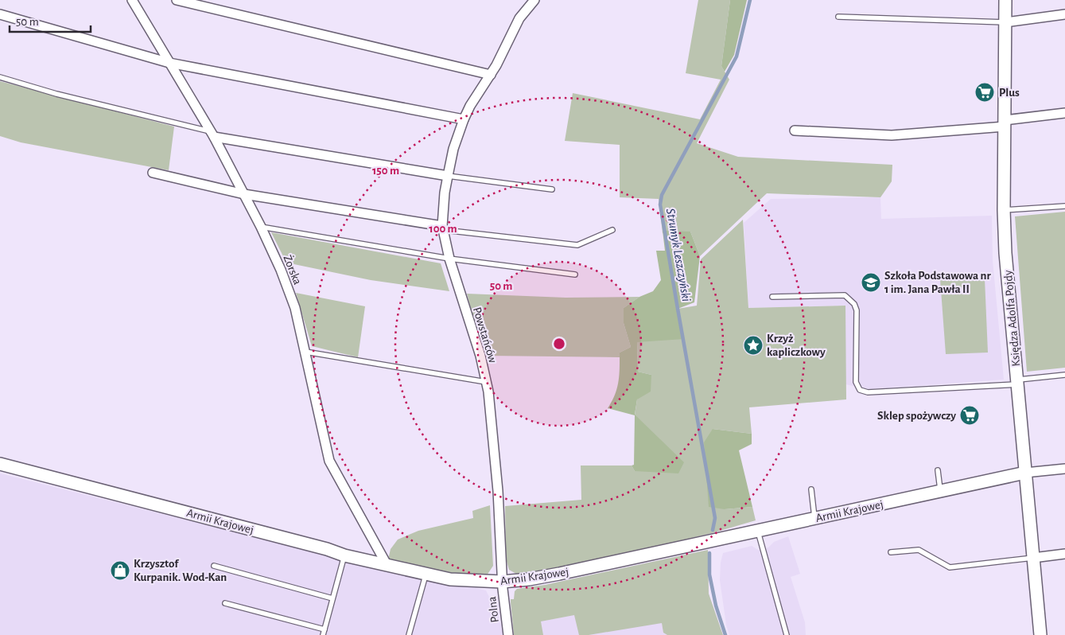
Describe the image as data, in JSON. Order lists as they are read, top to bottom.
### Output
{
  "streets": {
    "street": [
      "Żorska",
      "Księdza Adolfa Pojdy",
      "Powstańców",
      "Armii Krajowej",
      "Polna"
    ]
  },
  "crossings": [
    ["Żorska", "Armii Krajowej"],
    ["Księdza Adolfa Pojdy", "Armii Krajowej"],
    ["Powstańców", "Armii Krajowej"],
    ["Powstańców", "Polna"],
    ["Armii Krajowej", "Polna"]
  ],
  "water": ["Strumyk Leszczyński"],
  "places": {
    "supermarket": ["Plus", "Sklep spożywczy"],
    "school or university": ["Szkoła Podstawowa nr 1 im. Jana Pawła II"],
    "place": ["Krzyż kapliczkowy"],
    "shop": ["Krzysztof Kurpanik. Wod-Kan"]
  },
  "scale_bar": "50 m",
  "rings": ["150 m", "100 m", "50 m"]
}
